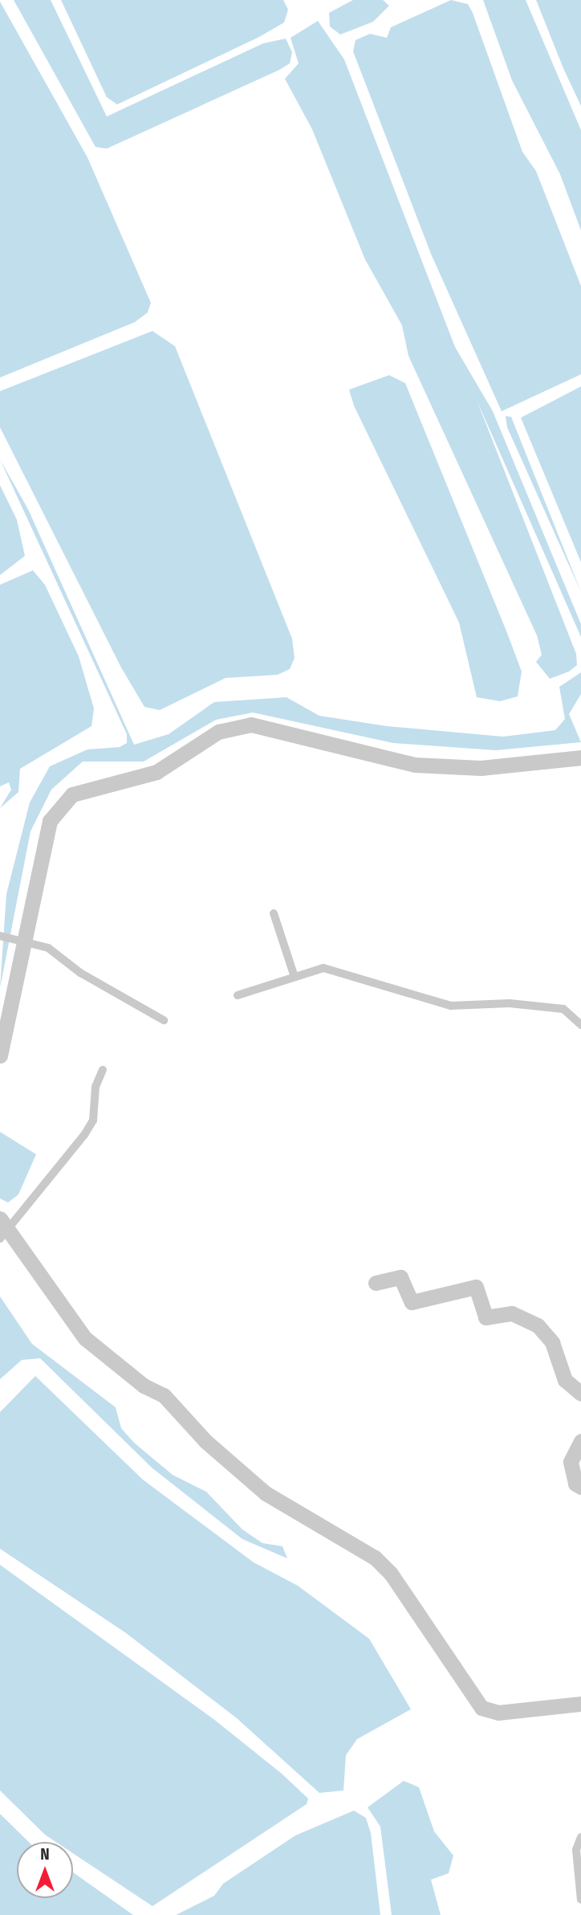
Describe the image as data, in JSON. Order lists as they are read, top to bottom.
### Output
{
  "north": "top"
}
